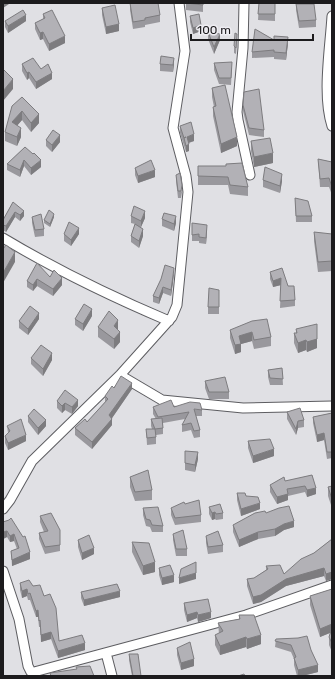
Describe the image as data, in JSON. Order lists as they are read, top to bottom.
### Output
{
  "scale_bar": "100 m"
}
